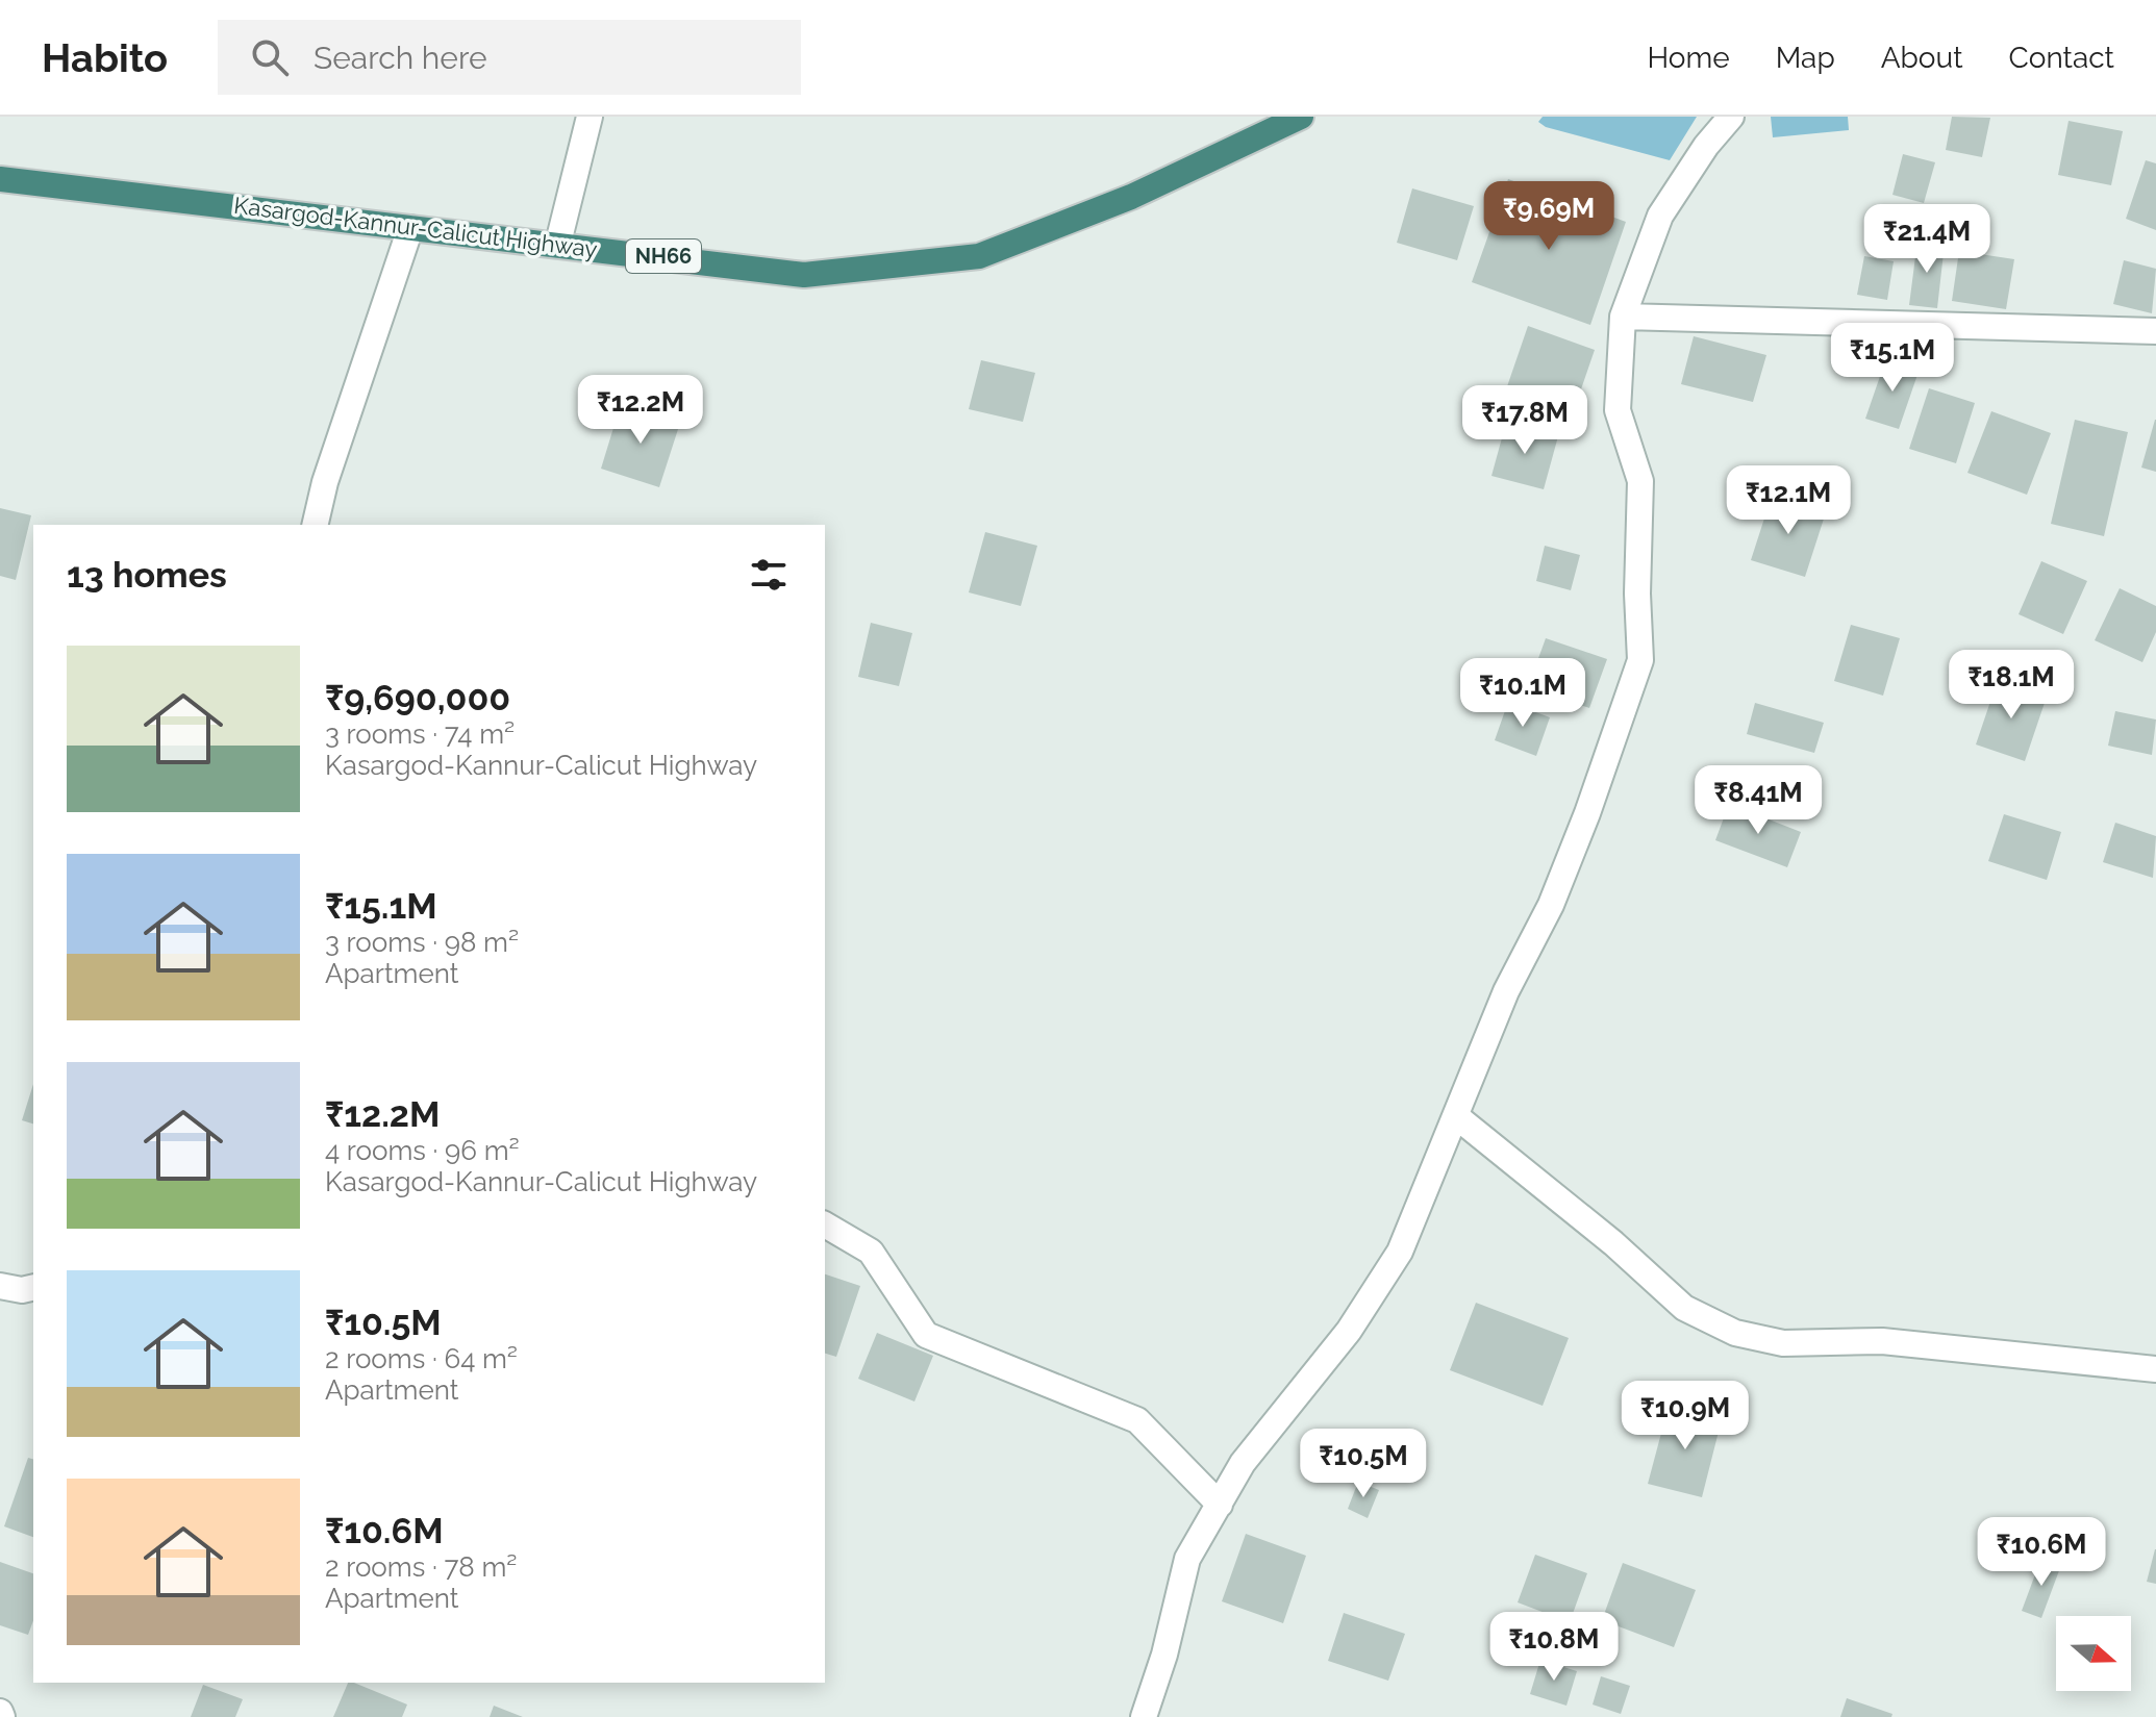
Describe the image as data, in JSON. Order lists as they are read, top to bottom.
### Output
{
  "streets": {
    "highway": ["Kasargod-Kannur-Calicut Highway", "NH66"]
  },
  "north": "right",
  "page": {
    "header": "Habito",
    "search": "Search here",
    "nav": [
      "Home",
      "Map",
      "About",
      "Contact"
    ],
    "price": [
      "₹9.69M",
      "₹21.4M",
      "₹15.1M",
      "₹12.2M",
      "₹17.8M",
      "₹12.1M",
      "₹18.1M",
      "₹10.1M",
      "₹8.41M",
      "₹10.9M",
      "₹10.5M",
      "₹10.6M",
      "₹10.8M"
    ],
    "heading": "13 homes",
    "list": [
      {
        "name": "₹9,690,000",
        "note": "3 rooms · 74 m² · Kasargod-Kannur-Calicut Highway"
      },
      {
        "name": "₹15.1M",
        "note": "3 rooms · 98 m² · Apartment"
      },
      {
        "name": "₹12.2M",
        "note": "4 rooms · 96 m² · Kasargod-Kannur-Calicut Highway"
      },
      {
        "name": "₹10.5M",
        "note": "2 rooms · 64 m² · Apartment"
      },
      {
        "name": "₹10.6M",
        "note": "2 rooms · 78 m² · Apartment"
      }
    ]
  }
}
